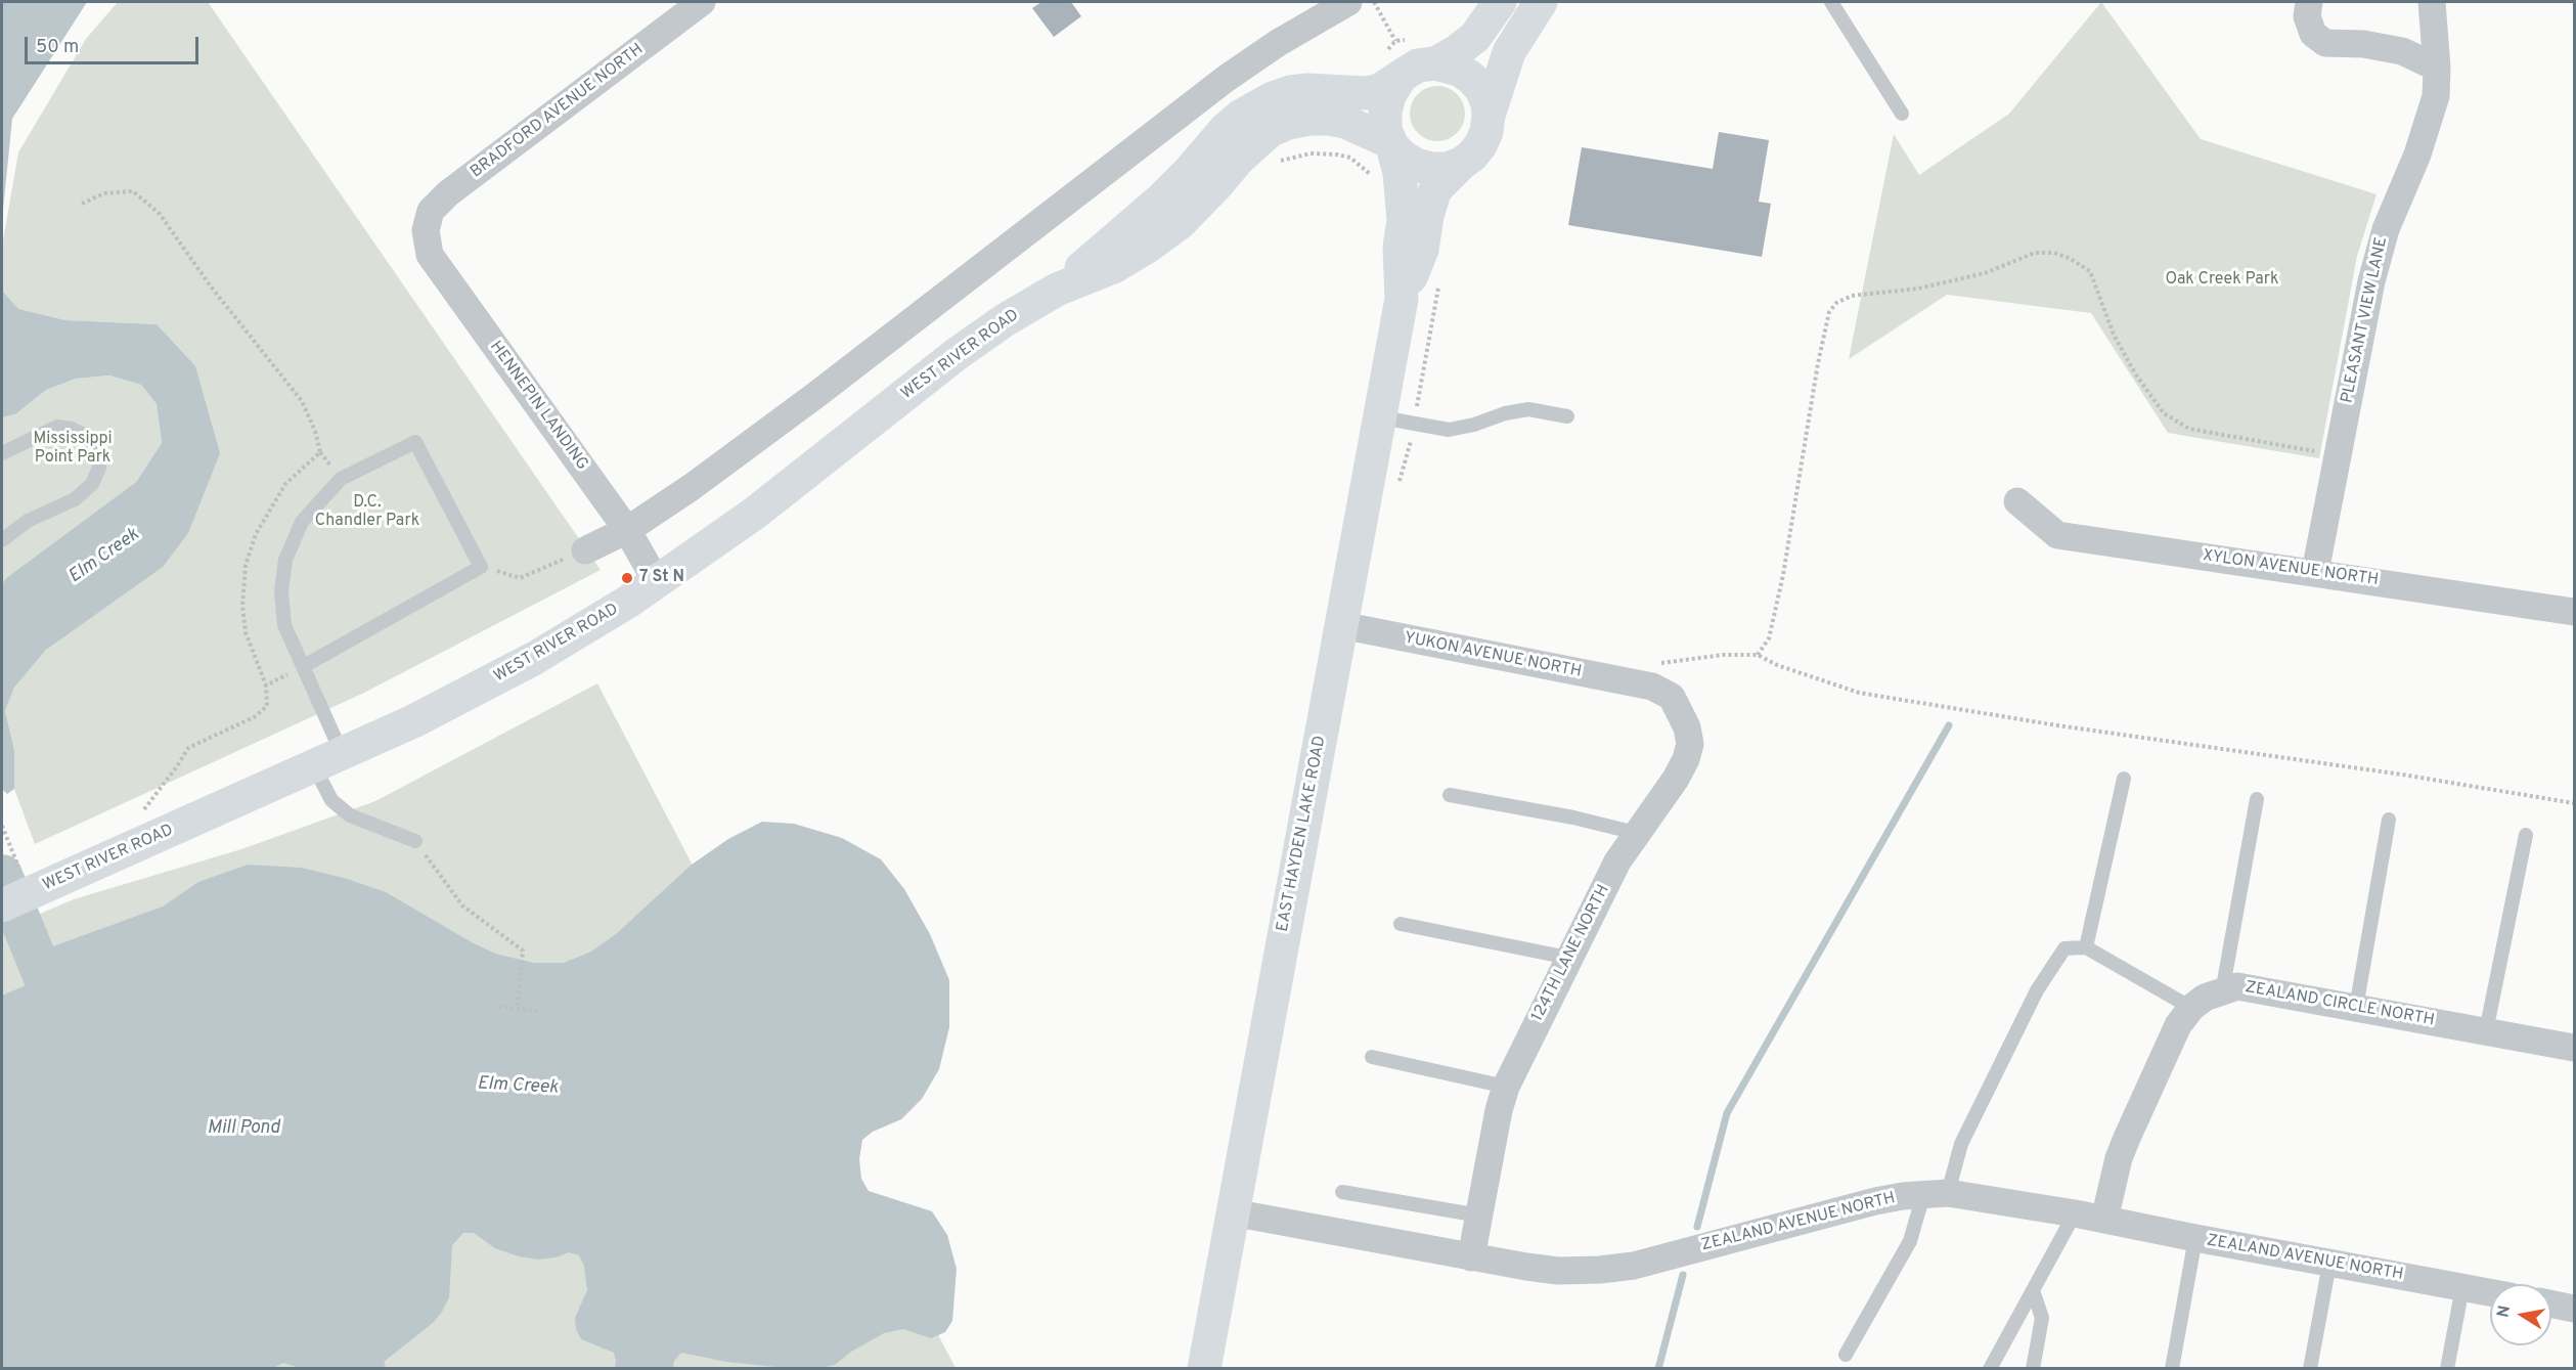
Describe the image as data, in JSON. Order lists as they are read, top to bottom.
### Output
{
  "streets": {
    "street": [
      "BRADFORD AVENUE NORTH",
      "PLEASANT VIEW LANE",
      "WEST RIVER ROAD",
      "HENNEPIN LANDING",
      "XYLON AVENUE NORTH",
      "YUKON AVENUE NORTH",
      "EAST HAYDEN LAKE ROAD",
      "124TH LANE NORTH",
      "ZEALAND CIRCLE NORTH",
      "ZEALAND AVENUE NORTH"
    ]
  },
  "crossings": [
    ["BRADFORD AVENUE NORTH", "HENNEPIN LANDING"],
    ["PLEASANT VIEW LANE", "XYLON AVENUE NORTH"],
    ["WEST RIVER ROAD", "HENNEPIN LANDING"],
    ["WEST RIVER ROAD", "EAST HAYDEN LAKE ROAD"],
    ["YUKON AVENUE NORTH", "EAST HAYDEN LAKE ROAD"],
    ["YUKON AVENUE NORTH", "124TH LANE NORTH"],
    ["EAST HAYDEN LAKE ROAD", "ZEALAND AVENUE NORTH"],
    ["124TH LANE NORTH", "ZEALAND AVENUE NORTH"],
    ["ZEALAND CIRCLE NORTH", "ZEALAND AVENUE NORTH"]
  ],
  "water": ["Elm Creek", "Mill Pond"],
  "parks": ["Oak Creek Park", "Mississippi Point Park", "D.C. Chandler Park"],
  "places": ["7 St N"],
  "scale_bar": "50 m",
  "north": "left"
}
